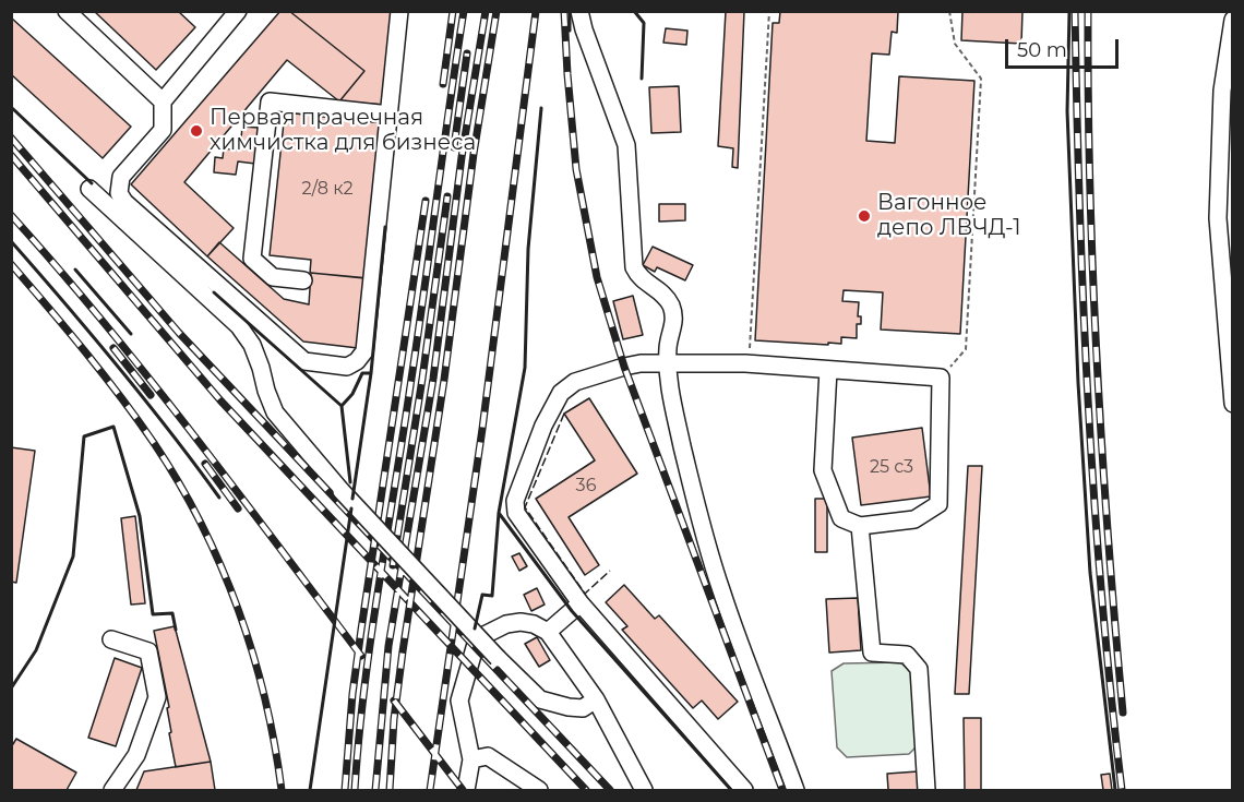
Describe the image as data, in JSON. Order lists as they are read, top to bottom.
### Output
{
  "places": ["Первая прачечная химчистка для бизнеса", "Вагонное депо ЛВЧД-1"],
  "house_numbers": ["2/8 к2", "25 с3", "36"],
  "scale_bar": "50 m"
}
